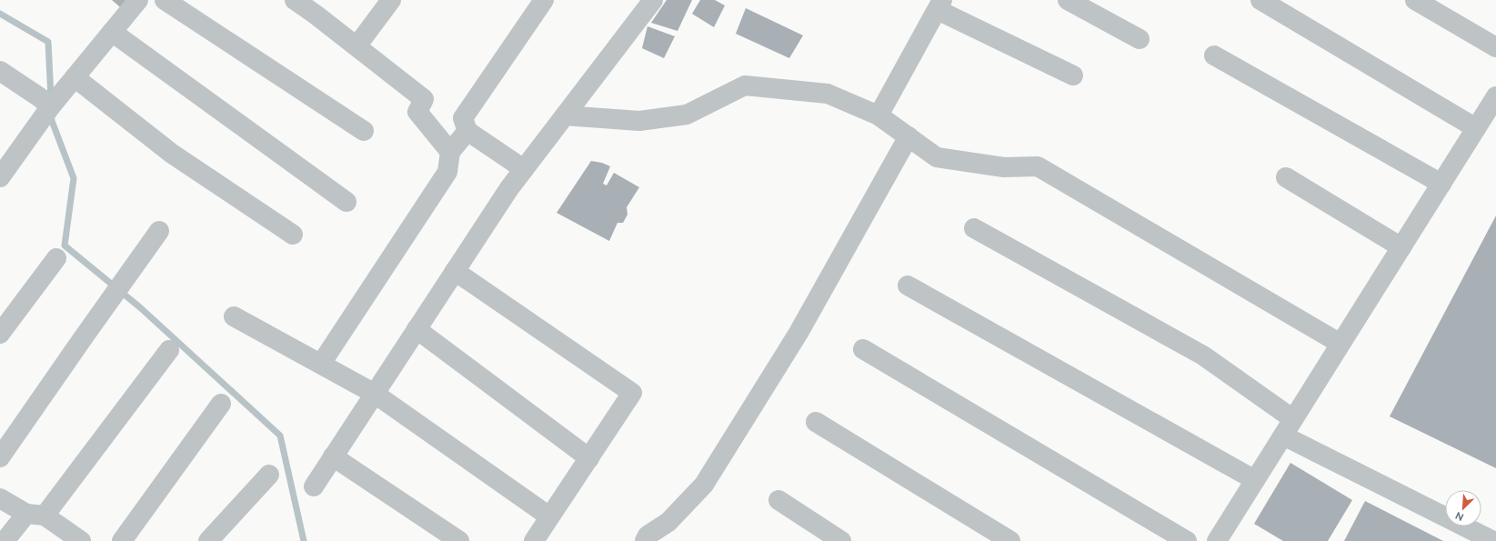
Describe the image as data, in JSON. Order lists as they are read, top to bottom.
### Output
{
  "north": "bottom left"
}
